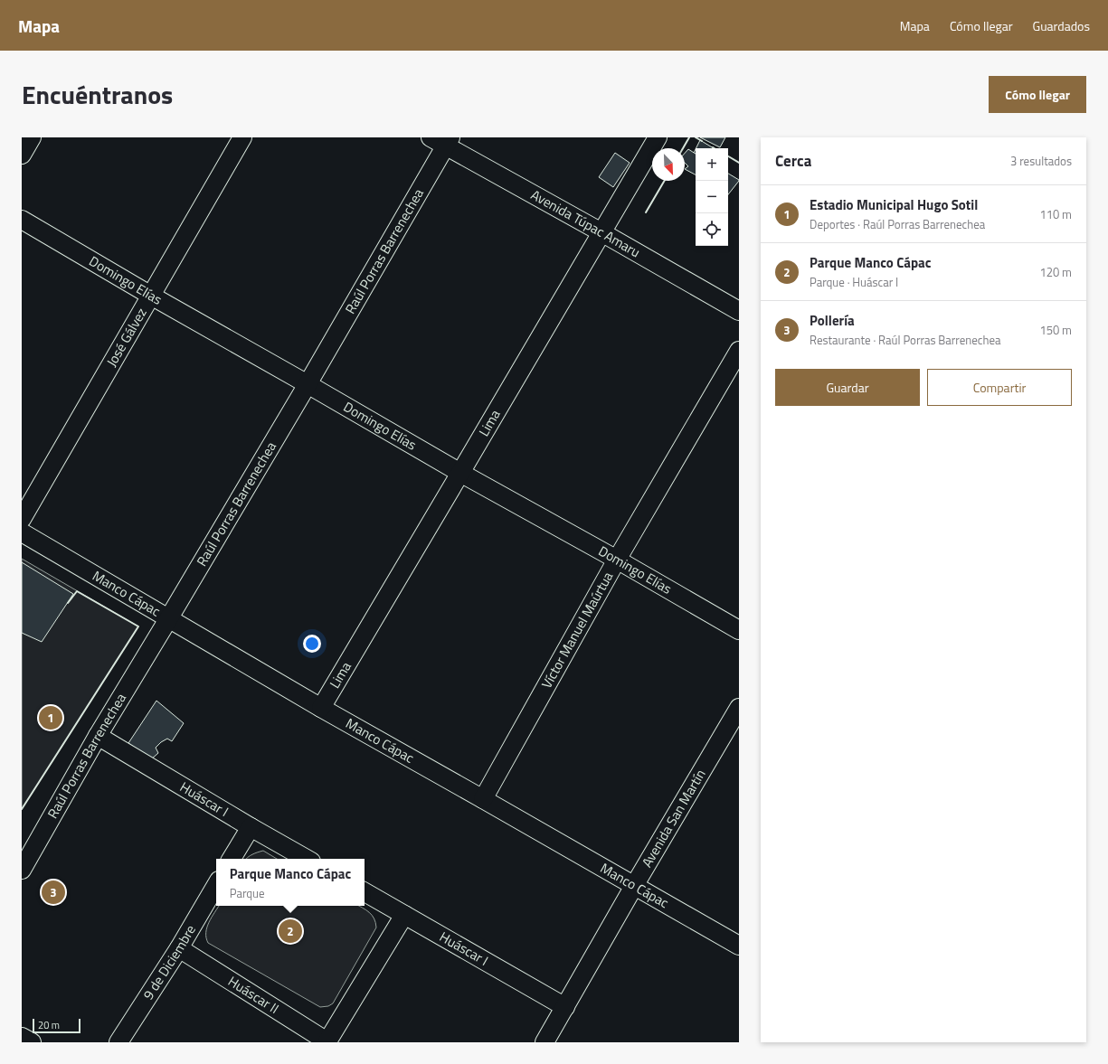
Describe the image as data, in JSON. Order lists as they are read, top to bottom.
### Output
{
  "streets": {
    "street": [
      "Avenida Túpac Amaru",
      "Raúl Porras Barrenechea",
      "Domingo Elías",
      "José Gálvez",
      "Lima",
      "Manco Cápac",
      "Víctor Manuel Maúrtua",
      "Huáscar I",
      "Avenida San Martín",
      "9 de Diciembre",
      "Huáscar II"
    ]
  },
  "crossings": [
    ["Avenida Túpac Amaru", "Raúl Porras Barrenechea"],
    ["Avenida Túpac Amaru", "Lima"],
    ["Raúl Porras Barrenechea", "Domingo Elías"],
    ["Raúl Porras Barrenechea", "Manco Cápac"],
    ["Raúl Porras Barrenechea", "Huáscar I"],
    ["Domingo Elías", "José Gálvez"],
    ["Domingo Elías", "Lima"],
    ["Domingo Elías", "Víctor Manuel Maúrtua"],
    ["Lima", "Manco Cápac"],
    ["Manco Cápac", "Víctor Manuel Maúrtua"],
    ["Manco Cápac", "Avenida San Martín"],
    ["Huáscar I", "Avenida San Martín"],
    ["9 de Diciembre", "Huáscar II"]
  ],
  "scale_bar": "20 m",
  "north": "bottom right",
  "page": {
    "header": "Mapa",
    "nav": ["Mapa", "Cómo llegar", "Guardados"],
    "title": "Encuéntranos",
    "buttons": [
      "Cómo llegar",
      ["Guardar", "Compartir"]
    ],
    "heading": ["Cerca", "3 resultados"],
    "map_buttons": ["+", "−"],
    "list": [
      {
        "mark": "1",
        "name": "Estadio Municipal Hugo Sotil",
        "note": "Deportes · Raúl Porras Barrenechea",
        "value": "110 m"
      },
      {
        "mark": "2",
        "name": "Parque Manco Cápac",
        "note": "Parque · Huáscar I",
        "value": "120 m"
      },
      {
        "mark": "3",
        "name": "Pollería",
        "note": "Restaurante · Raúl Porras Barrenechea",
        "value": "150 m"
      }
    ],
    "pins": ["1", "3", "2"],
    "popup": ["Parque Manco Cápac", "Parque"],
    "scale": "20 m"
  }
}
